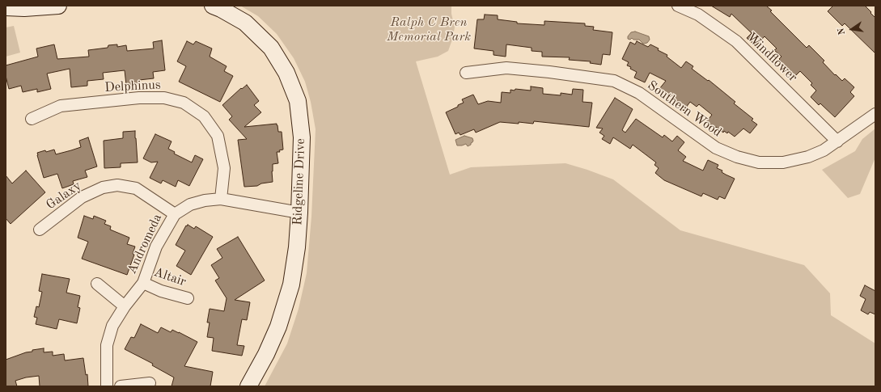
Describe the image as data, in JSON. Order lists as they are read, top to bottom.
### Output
{
  "streets": {
    "street": [
      "Windflower",
      "Delphinus",
      "Southern Wood",
      "Ridgeline Drive",
      "Galaxy",
      "Andromeda",
      "Altair"
    ]
  },
  "crossings": [
    ["Windflower", "Southern Wood"],
    ["Delphinus", "Andromeda"],
    ["Ridgeline Drive", "Andromeda"],
    ["Galaxy", "Andromeda"],
    ["Andromeda", "Altair"]
  ],
  "parks": ["Ralph C Bren Memorial Park"],
  "north": "left"
}
